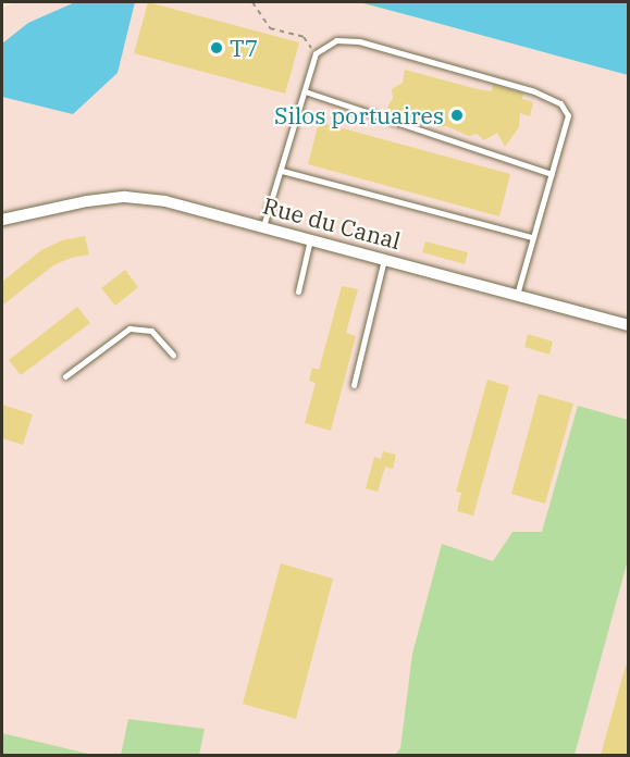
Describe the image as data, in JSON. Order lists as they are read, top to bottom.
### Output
{
  "streets": {
    "street": ["Rue du Canal"]
  },
  "places": ["T7", "Silos portuaires"]
}
